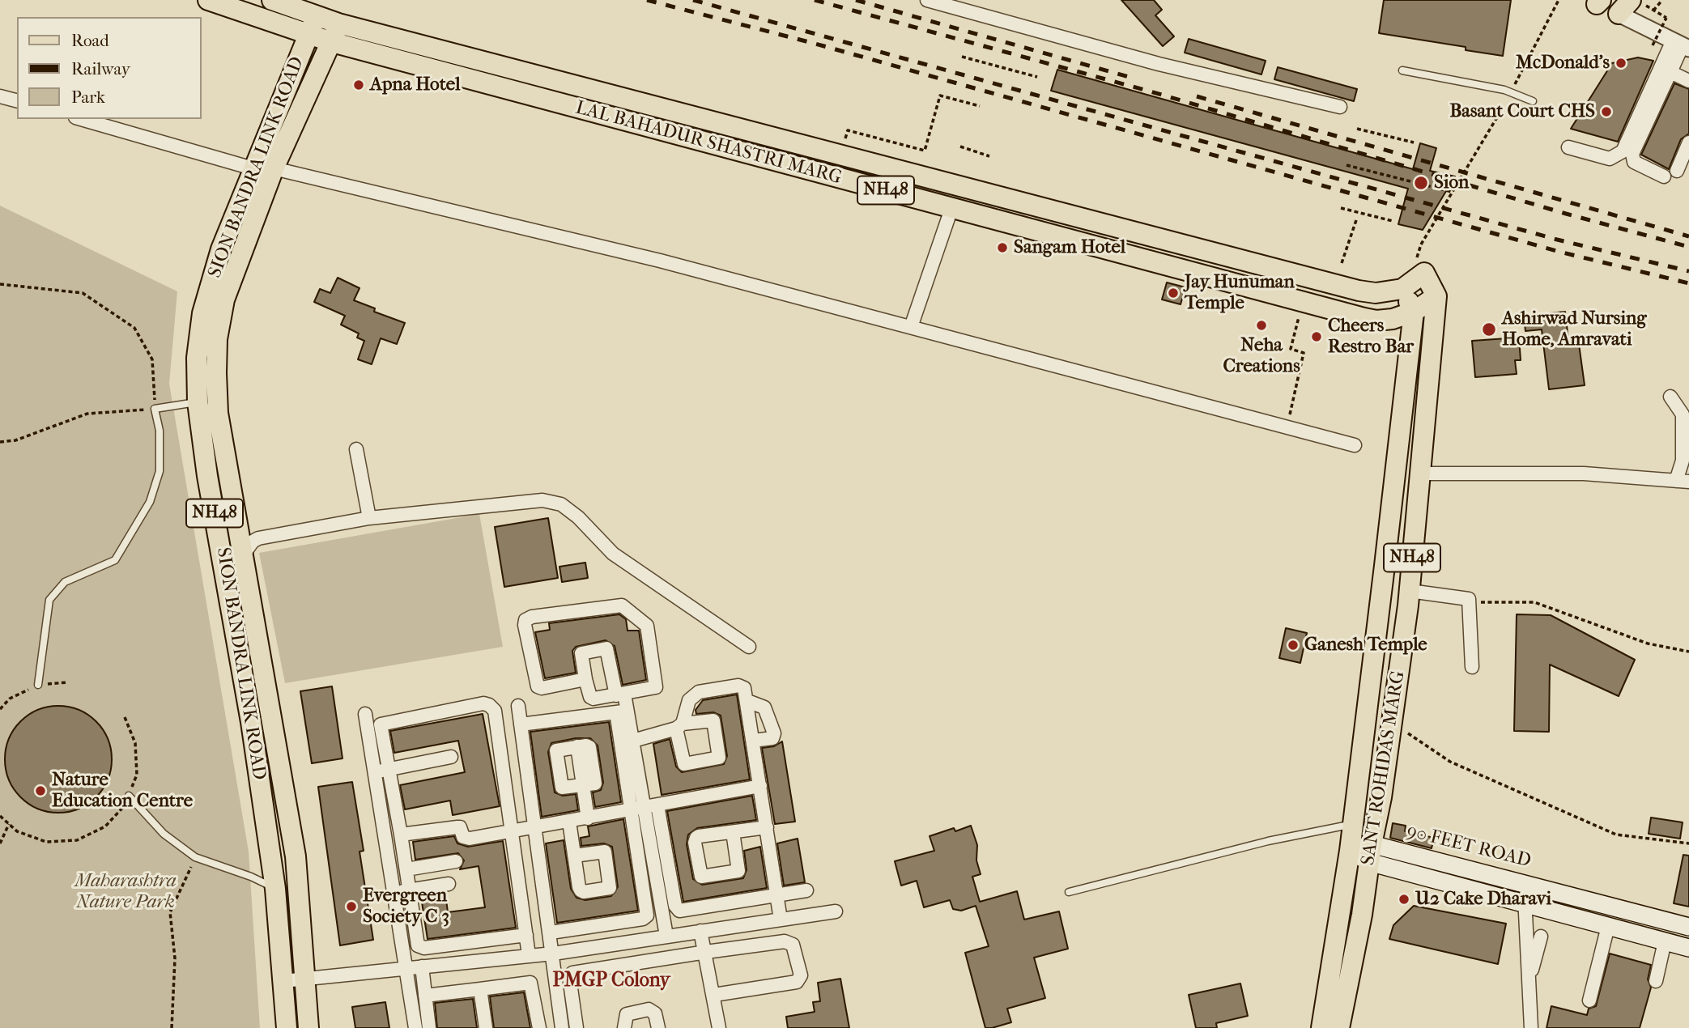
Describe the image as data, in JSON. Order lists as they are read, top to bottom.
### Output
{
  "streets": {
    "main road": [
      "LAL BAHADUR SHASTRI MARG",
      "SION BANDRA LINK ROAD",
      "NH48",
      "SANT ROHIDAS MARG",
      "90 FEET ROAD"
    ]
  },
  "crossings": [
    ["LAL BAHADUR SHASTRI MARG", "SION BANDRA LINK ROAD"],
    ["LAL BAHADUR SHASTRI MARG", "SANT ROHIDAS MARG"],
    ["SANT ROHIDAS MARG", "90 FEET ROAD"]
  ],
  "districts": ["PMGP Colony"],
  "parks": ["Maharashtra Nature Park"],
  "places": [
    "McDonald's",
    "Apna Hotel",
    "Basant Court CHS",
    "Sion",
    "Sangam Hotel",
    "Jay Hunuman Temple",
    "Neha Creations",
    "Ashirwad Nursing Home, Amravati",
    "Cheers Restro Bar",
    "Ganesh Temple",
    "Nature Education Centre",
    "U2 Cake Dharavi",
    "Evergreen Society C 3"
  ],
  "legend": ["Road", "Railway", "Park"]
}
